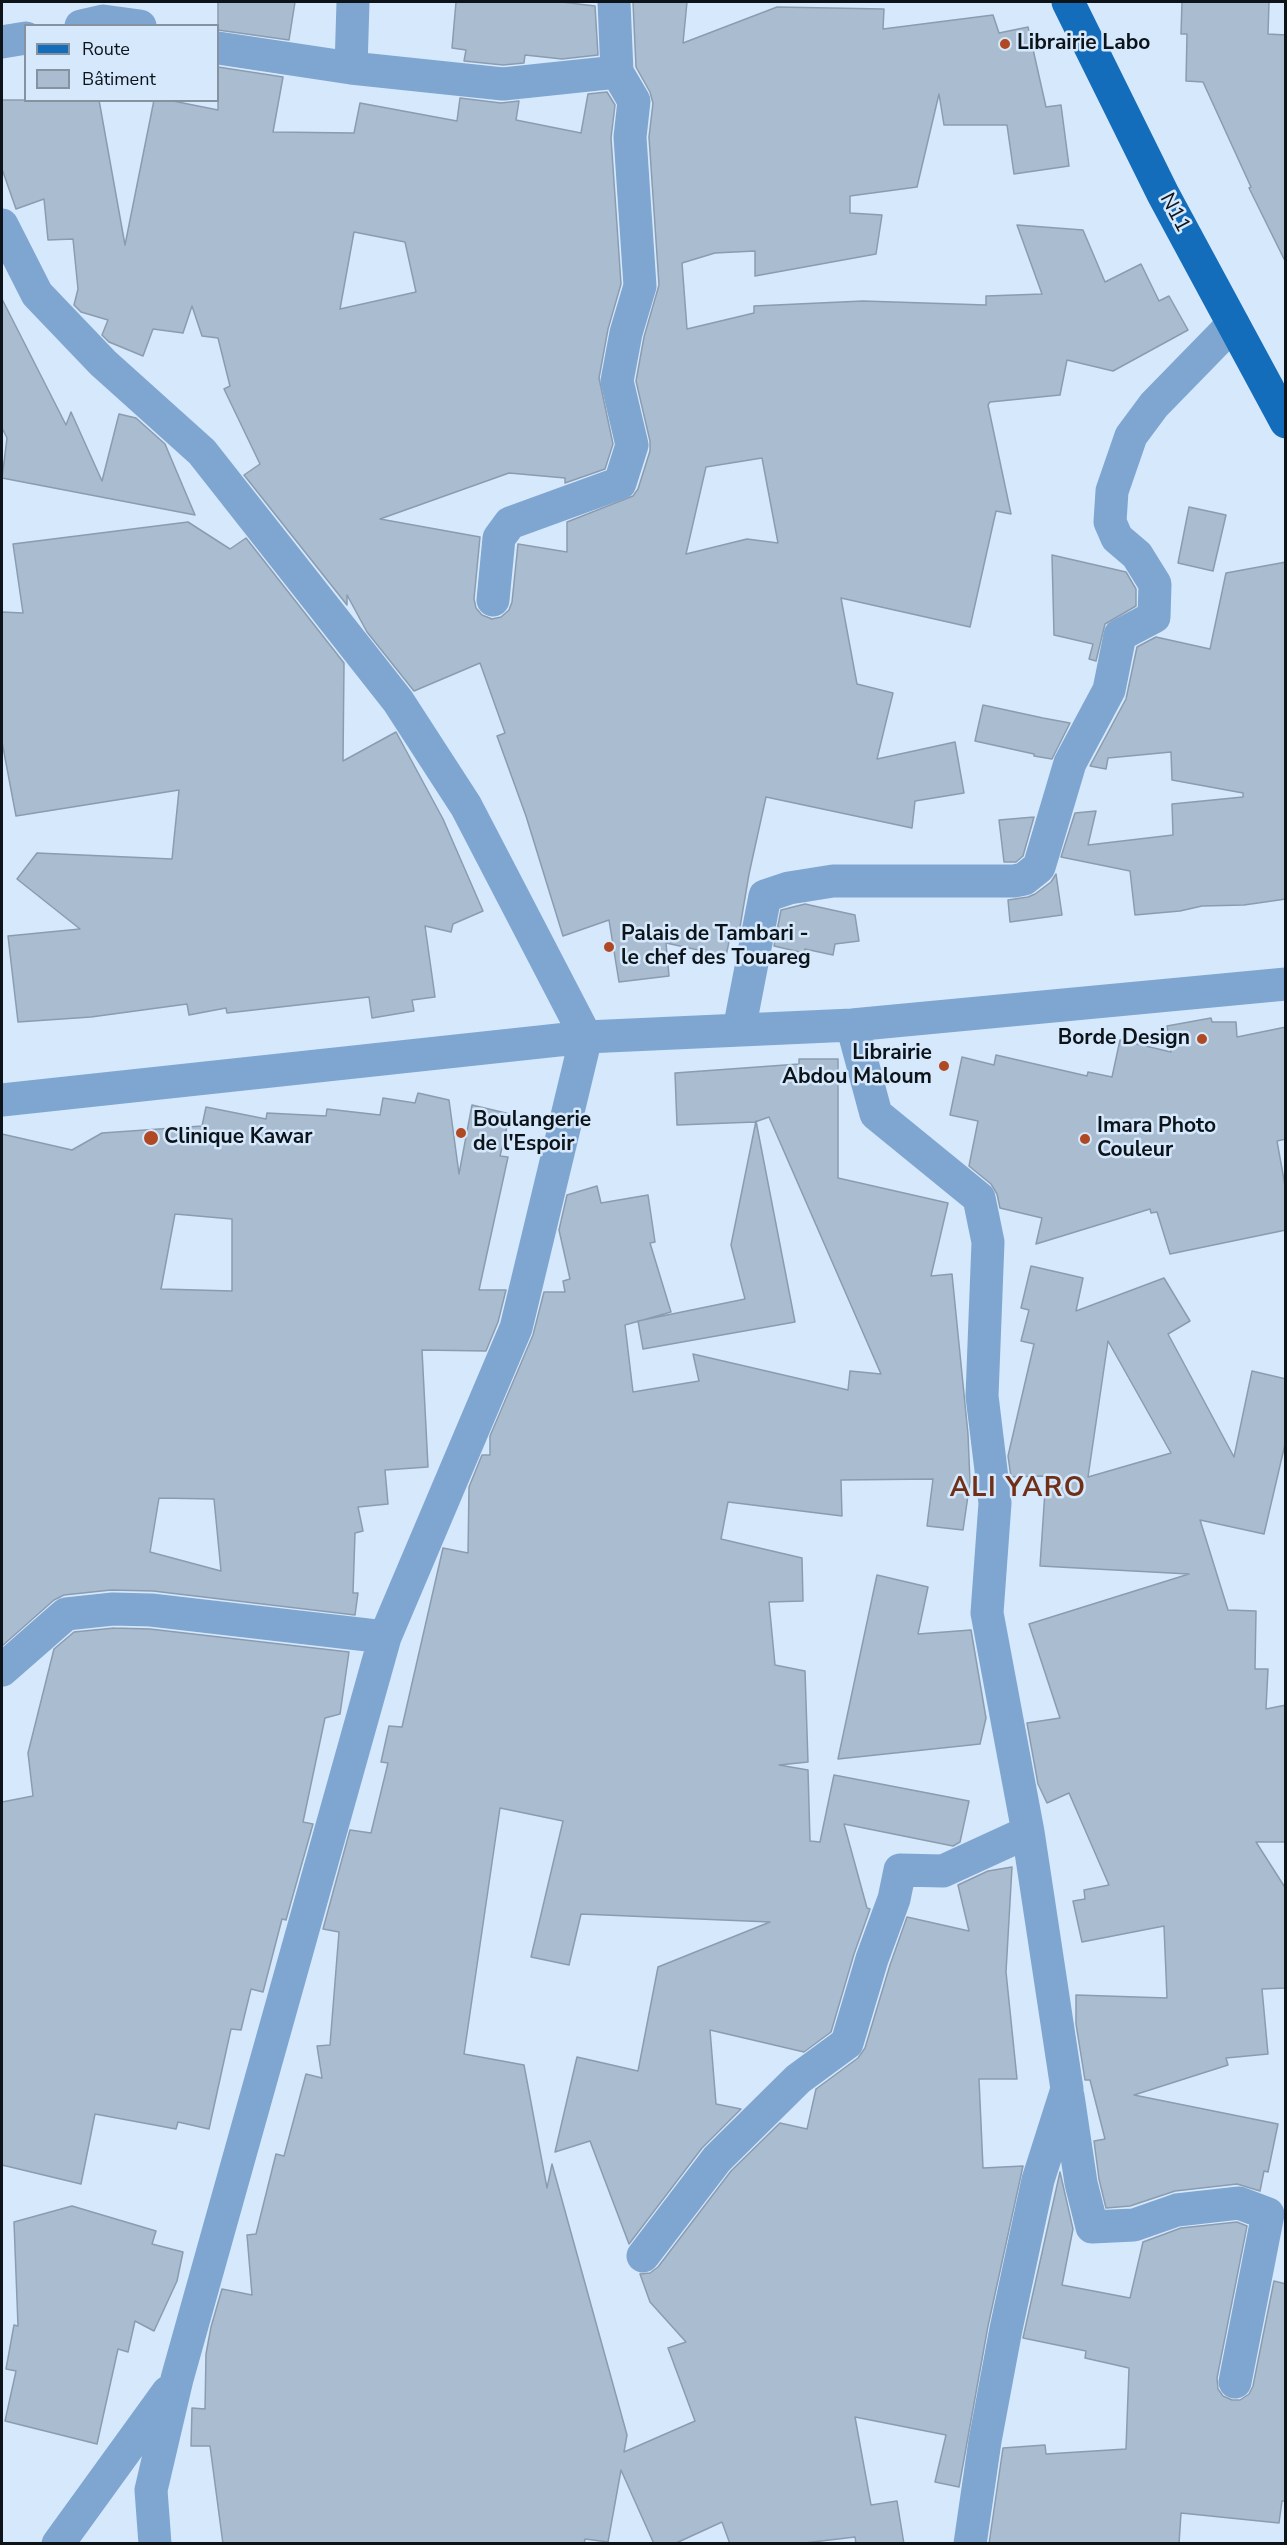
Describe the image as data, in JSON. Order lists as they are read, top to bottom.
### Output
{
  "streets": {
    "main road": ["N11"]
  },
  "districts": ["ALI YARO"],
  "places": [
    "Librairie Labo",
    "Palais de Tambari - le chef des Touareg",
    "Borde Design",
    "Librairie Abdou Maloum",
    "Boulangerie de l'Espoir",
    "Clinique Kawar",
    "Imara Photo Couleur"
  ],
  "legend": ["Route", "Bâtiment"]
}
